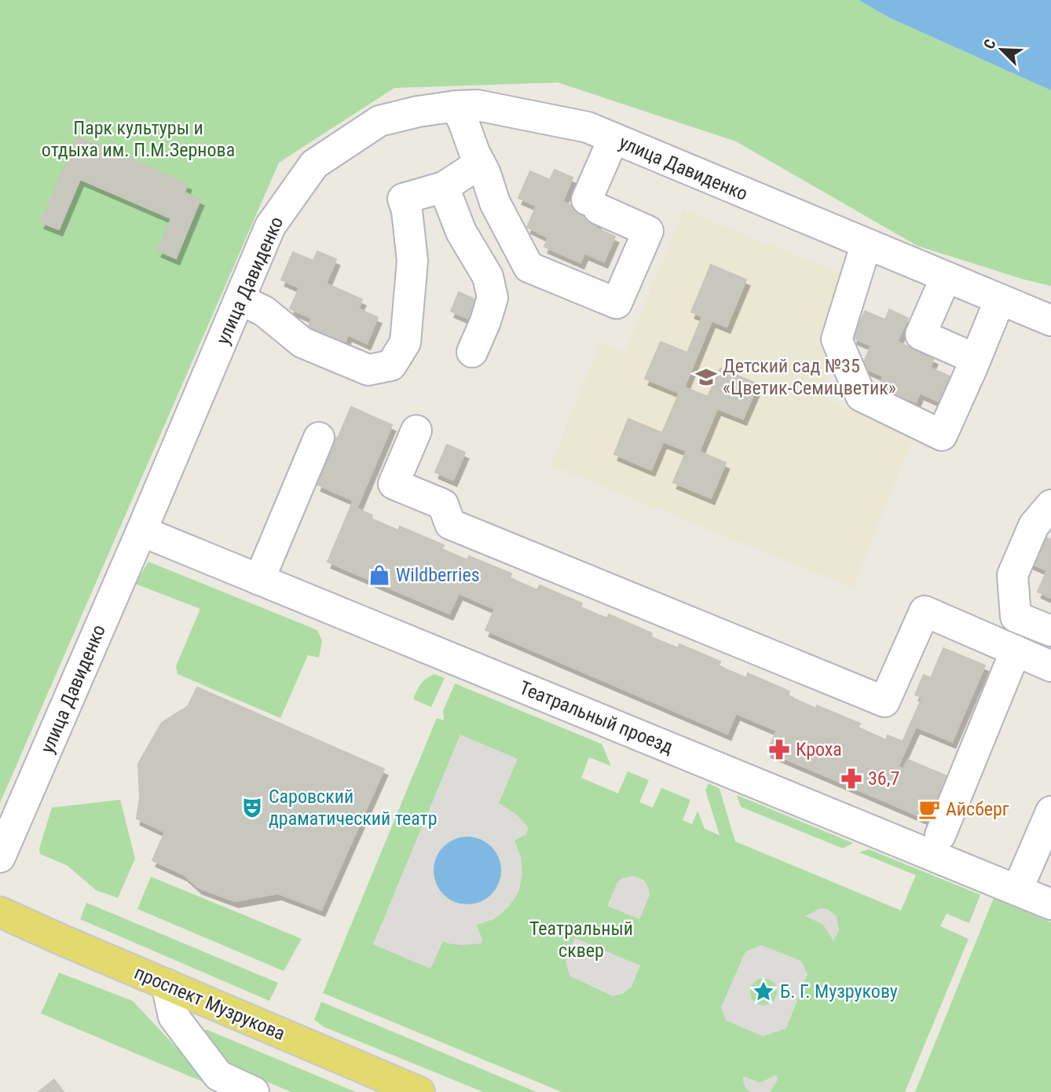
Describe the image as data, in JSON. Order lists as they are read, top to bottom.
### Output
{
  "streets": {
    "main road": ["проспект Музрукова"],
    "street": ["улица Давиденко", "Театральный проезд"]
  },
  "crossings": [
    ["улица Давиденко", "Театральный проезд"]
  ],
  "parks": ["Парк культуры и отдыха им. П.М.Зернова", "Театральный сквер"],
  "places": {
    "school or university": ["Детский сад №35 «Цветик-Семицветик»"],
    "shop": ["Wildberries"],
    "pharmacy": ["Кроха", "36,7"],
    "theatre": ["Саровский драматический театр"],
    "cafe": ["Айсберг"],
    "place": ["Б. Г. Музрукову"]
  },
  "north": "top left"
}
